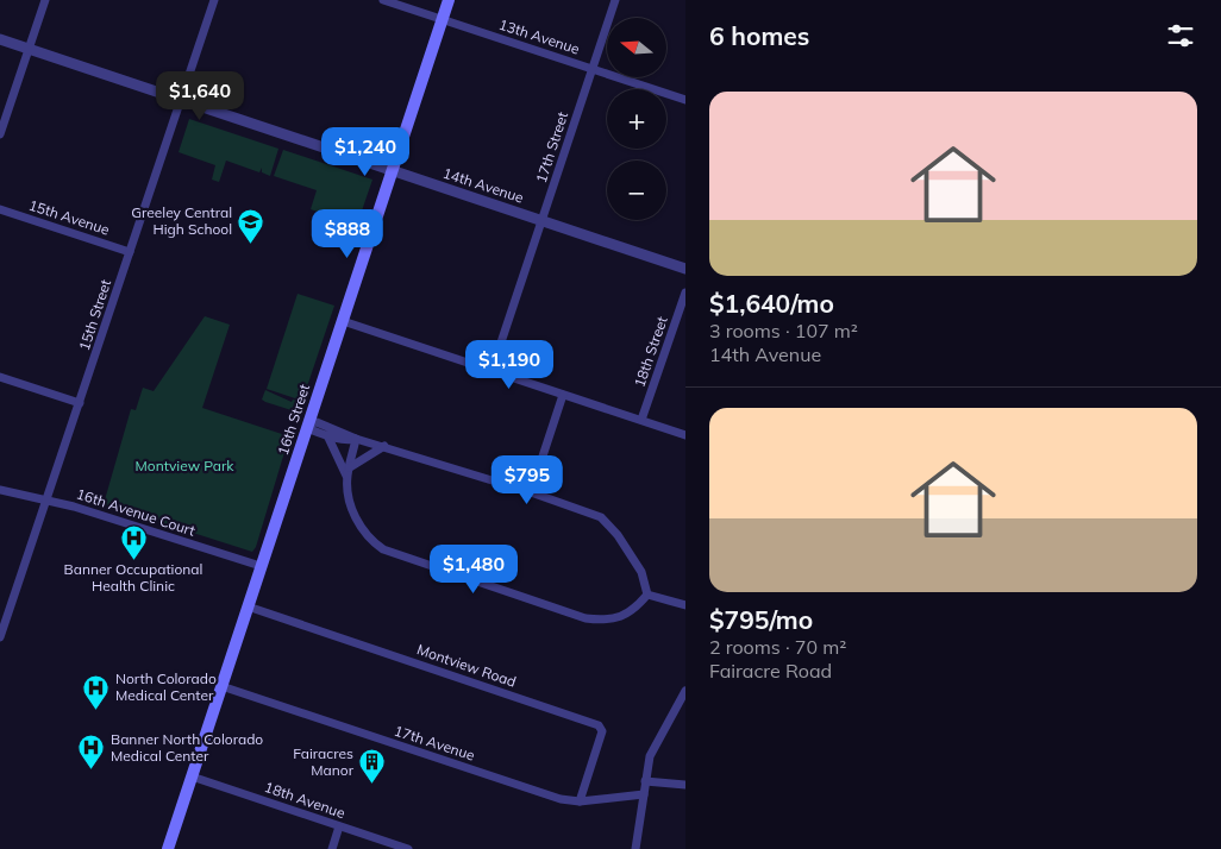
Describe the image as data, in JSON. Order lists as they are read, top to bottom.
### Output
{
  "streets": {
    "main road": ["16th Street"],
    "street": [
      "13th Avenue",
      "17th Street",
      "14th Avenue",
      "15th Avenue",
      "15th Street",
      "18th Street",
      "16th Avenue Court",
      "Montview Road",
      "17th Avenue",
      "18th Avenue"
    ]
  },
  "crossings": [
    ["13th Avenue", "17th Street"],
    ["13th Avenue", "16th Street"],
    ["17th Street", "14th Avenue"],
    ["14th Avenue", "15th Street"],
    ["14th Avenue", "16th Street"],
    ["15th Avenue", "15th Street"],
    ["15th Street", "16th Avenue Court"],
    ["16th Street", "16th Avenue Court"],
    ["16th Street", "Montview Road"],
    ["16th Street", "17th Avenue"],
    ["16th Street", "18th Avenue"],
    ["Montview Road", "17th Avenue"]
  ],
  "parks": ["Montview Park"],
  "places": {
    "school or university": ["Greeley Central High School"],
    "hospital": ["Banner Occupational Health Clinic", "North Colorado Medical Center", "Banner North Colorado Medical Center"],
    "building": ["Fairacres Manor"]
  },
  "north": "left",
  "page": {
    "heading": "6 homes",
    "map_buttons": ["+", "−"],
    "price": [
      "$1,640",
      "$1,240",
      "$888",
      "$1,190",
      "$795",
      "$1,480"
    ],
    "list": [
      {
        "name": "$1,640/mo",
        "note": "3 rooms · 107 m² · 14th Avenue"
      },
      {
        "name": "$795/mo",
        "note": "2 rooms · 70 m² · Fairacre Road"
      }
    ]
  }
}
